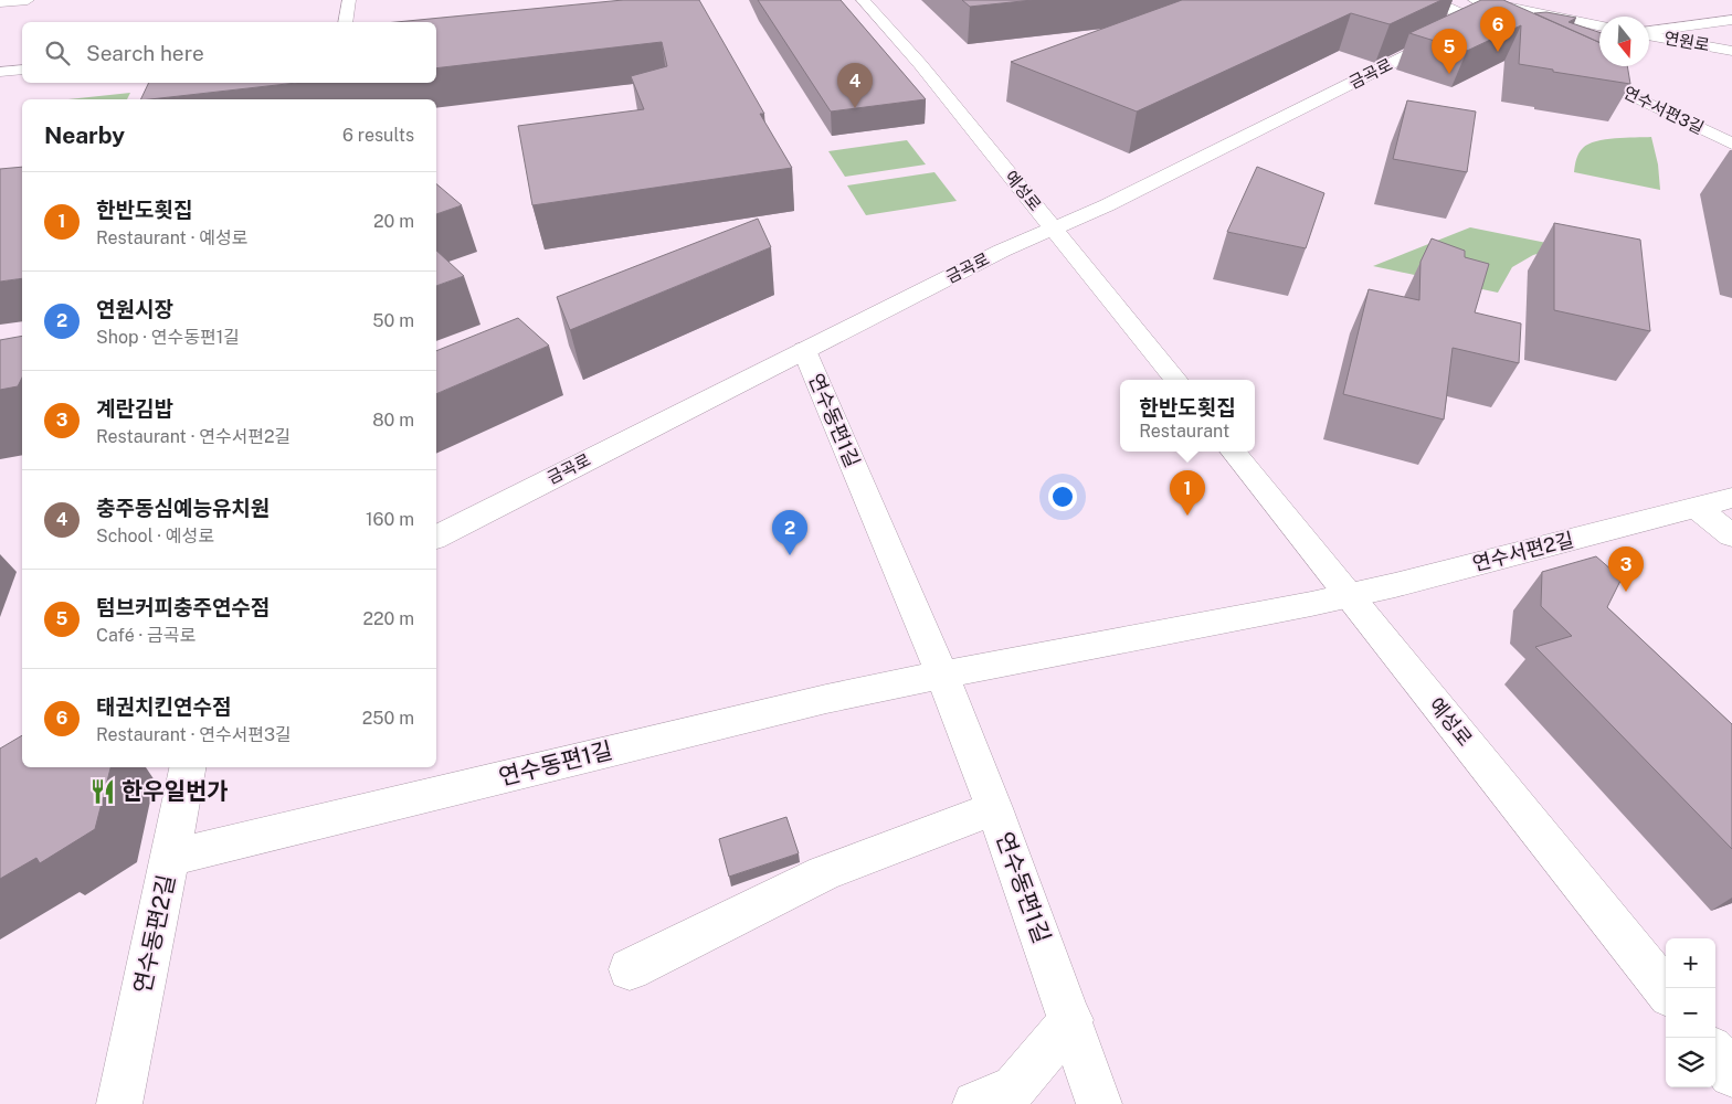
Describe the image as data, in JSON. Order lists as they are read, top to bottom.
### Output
{
  "streets": {
    "street": [
      "연원로",
      "금곡로",
      "연수서편3길",
      "예성로",
      "연수동편1길",
      "연수서편2길",
      "연수동편2길"
    ]
  },
  "crossings": [
    ["금곡로", "예성로"],
    ["금곡로", "연수동편1길"],
    ["예성로", "연수동편1길"],
    ["예성로", "연수서편2길"],
    ["연수동편1길", "연수서편2길"],
    ["연수동편1길", "연수동편2길"]
  ],
  "places": {
    "restaurant": ["한우일번가"]
  },
  "north": "bottom",
  "page": {
    "pins": [
      "6",
      "5",
      "4",
      "1",
      "2",
      "3"
    ],
    "search": "Search here",
    "heading": ["Nearby", "6 results"],
    "list": [
      {
        "mark": "1",
        "name": "한반도횟집",
        "note": "Restaurant · 예성로",
        "value": "20 m"
      },
      {
        "mark": "2",
        "name": "연원시장",
        "note": "Shop · 연수동편1길",
        "value": "50 m"
      },
      {
        "mark": "3",
        "name": "계란김밥",
        "note": "Restaurant · 연수서편2길",
        "value": "80 m"
      },
      {
        "mark": "4",
        "name": "충주동심예능유치원",
        "note": "School · 예성로",
        "value": "160 m"
      },
      {
        "mark": "5",
        "name": "텀브커피충주연수점",
        "note": "Café · 금곡로",
        "value": "220 m"
      },
      {
        "mark": "6",
        "name": "태권치킨연수점",
        "note": "Restaurant · 연수서편3길",
        "value": "250 m"
      }
    ],
    "popup": ["한반도횟집", "Restaurant"],
    "map_buttons": ["+", "−"]
  }
}
